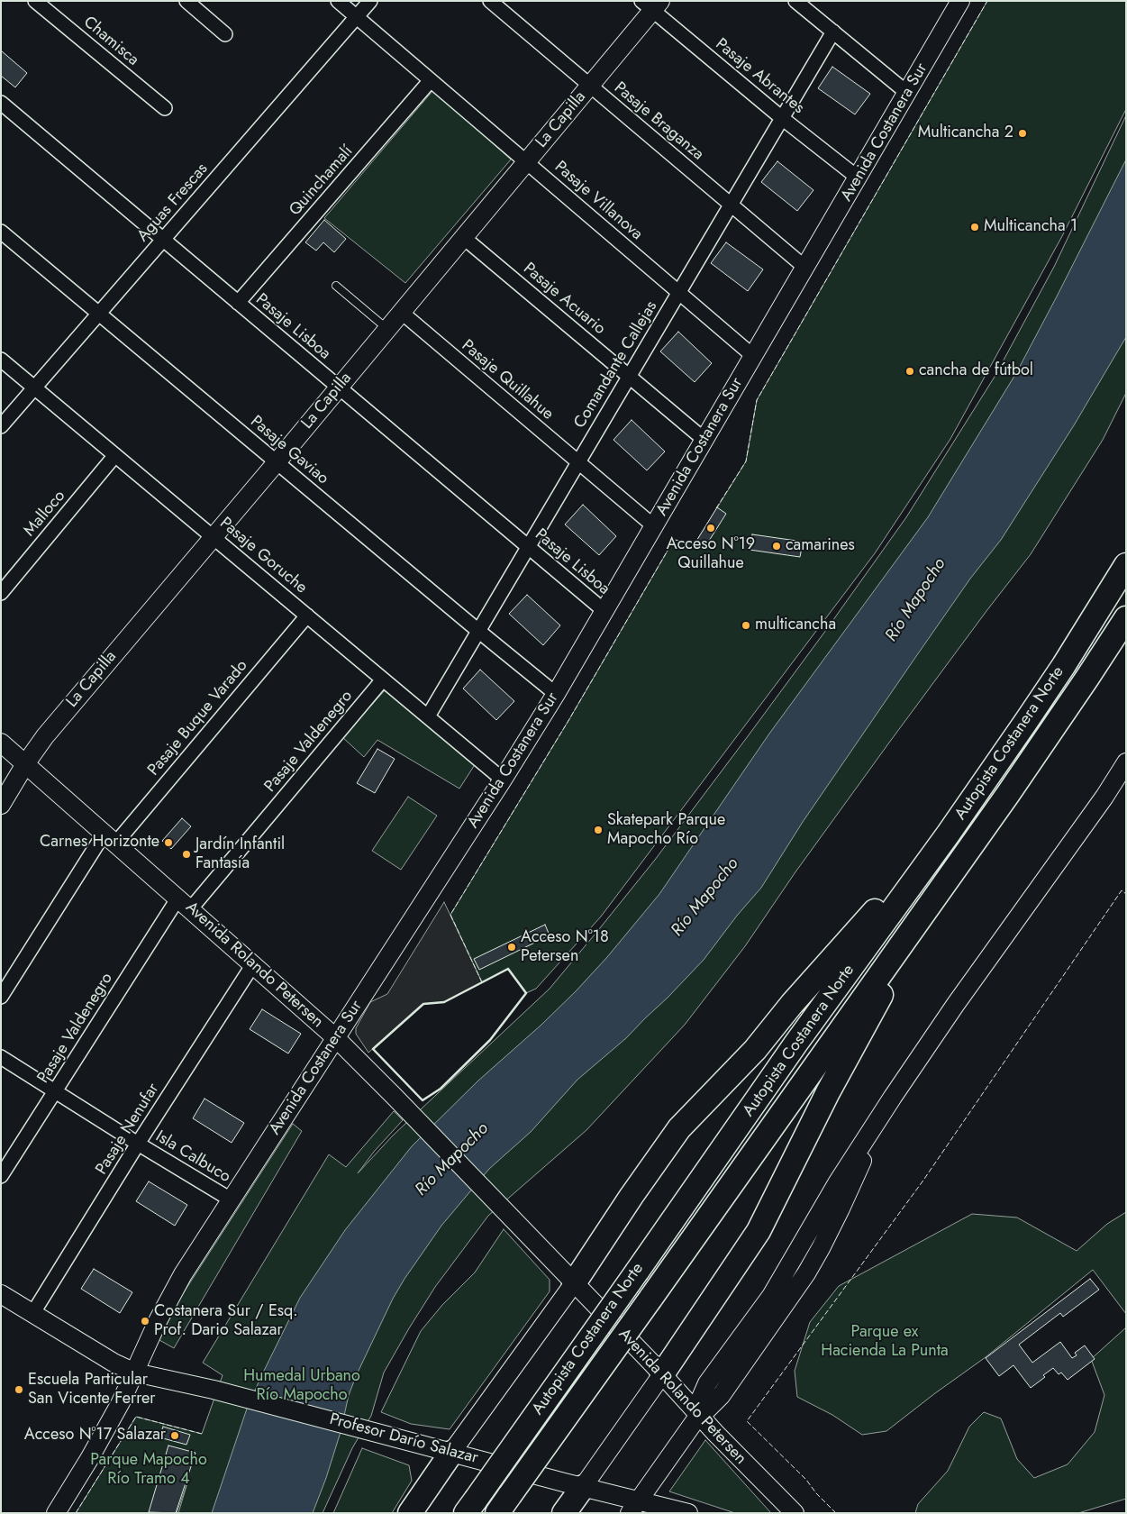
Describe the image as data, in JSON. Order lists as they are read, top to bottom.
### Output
{
  "streets": {
    "highway": ["Autopista Costanera Norte"],
    "main road": [
      "La Capilla",
      "Avenida Costanera Sur",
      "Avenida Rolando Petersen",
      "Profesor Darío Salazar"
    ],
    "street": [
      "Chamisca",
      "Pasaje Abrantes",
      "Pasaje Braganza",
      "Quinchamalí",
      "Pasaje Villanova",
      "Aguas Frescas",
      "Pasaje Acuario",
      "Pasaje Lisboa",
      "Comandante Callejas",
      "Pasaje Quillahue",
      "Pasaje Gaviao",
      "Malloco",
      "Pasaje Goruche",
      "Pasaje Buque Varado",
      "Pasaje Valdenegro",
      "Pasaje Nenufar",
      "Isla Calbuco"
    ]
  },
  "crossings": [
    ["Pasaje Abrantes", "La Capilla"],
    ["Pasaje Abrantes", "Avenida Costanera Sur"],
    ["Pasaje Abrantes", "Comandante Callejas"],
    ["La Capilla", "Pasaje Braganza"],
    ["La Capilla", "Pasaje Villanova"],
    ["La Capilla", "Pasaje Acuario"],
    ["La Capilla", "Pasaje Lisboa"],
    ["La Capilla", "Pasaje Quillahue"],
    ["La Capilla", "Pasaje Gaviao"],
    ["La Capilla", "Pasaje Goruche"],
    ["La Capilla", "Avenida Rolando Petersen"],
    ["Pasaje Braganza", "Avenida Costanera Sur"],
    ["Pasaje Braganza", "Comandante Callejas"],
    ["Avenida Costanera Sur", "Pasaje Villanova"],
    ["Avenida Costanera Sur", "Pasaje Acuario"],
    ["Avenida Costanera Sur", "Pasaje Lisboa"],
    ["Avenida Costanera Sur", "Pasaje Quillahue"],
    ["Avenida Costanera Sur", "Pasaje Gaviao"],
    ["Avenida Costanera Sur", "Pasaje Goruche"],
    ["Avenida Costanera Sur", "Avenida Rolando Petersen"],
    ["Avenida Costanera Sur", "Isla Calbuco"],
    ["Avenida Costanera Sur", "Profesor Darío Salazar"],
    ["Quinchamalí", "Pasaje Villanova"],
    ["Quinchamalí", "Pasaje Lisboa"],
    ["Pasaje Villanova", "Aguas Frescas"],
    ["Pasaje Villanova", "Comandante Callejas"],
    ["Aguas Frescas", "Pasaje Lisboa"],
    ["Aguas Frescas", "Pasaje Gaviao"],
    ["Aguas Frescas", "Pasaje Goruche"],
    ["Pasaje Acuario", "Comandante Callejas"],
    ["Pasaje Lisboa", "Comandante Callejas"],
    ["Comandante Callejas", "Pasaje Quillahue"],
    ["Comandante Callejas", "Pasaje Gaviao"],
    ["Comandante Callejas", "Pasaje Goruche"],
    ["Malloco", "Pasaje Goruche"],
    ["Pasaje Goruche", "Pasaje Buque Varado"],
    ["Pasaje Goruche", "Pasaje Valdenegro"],
    ["Pasaje Buque Varado", "Avenida Rolando Petersen"],
    ["Pasaje Valdenegro", "Avenida Rolando Petersen"],
    ["Pasaje Valdenegro", "Isla Calbuco"],
    ["Avenida Rolando Petersen", "Pasaje Nenufar"],
    ["Pasaje Nenufar", "Isla Calbuco"],
    ["Pasaje Nenufar", "Profesor Darío Salazar"]
  ],
  "water": ["Río Mapocho"],
  "parks": ["Parque ex Hacienda La Punta", "Humedal Urbano Río Mapocho", "Parque Mapocho Río Tramo 4"],
  "places": [
    "Multicancha 2",
    "Multicancha 1",
    "cancha de fútbol",
    "Acceso N°19 Quillahue",
    "camarines",
    "multicancha",
    "Skatepark Parque Mapocho Río",
    "Carnes Horizonte",
    "Jardín Infantil Fantasía",
    "Acceso N°18 Petersen",
    "Costanera Sur / Esq. Prof. Dario Salazar",
    "Escuela Particular San Vicente Ferrer",
    "Acceso N°17 Salazar"
  ]
}
